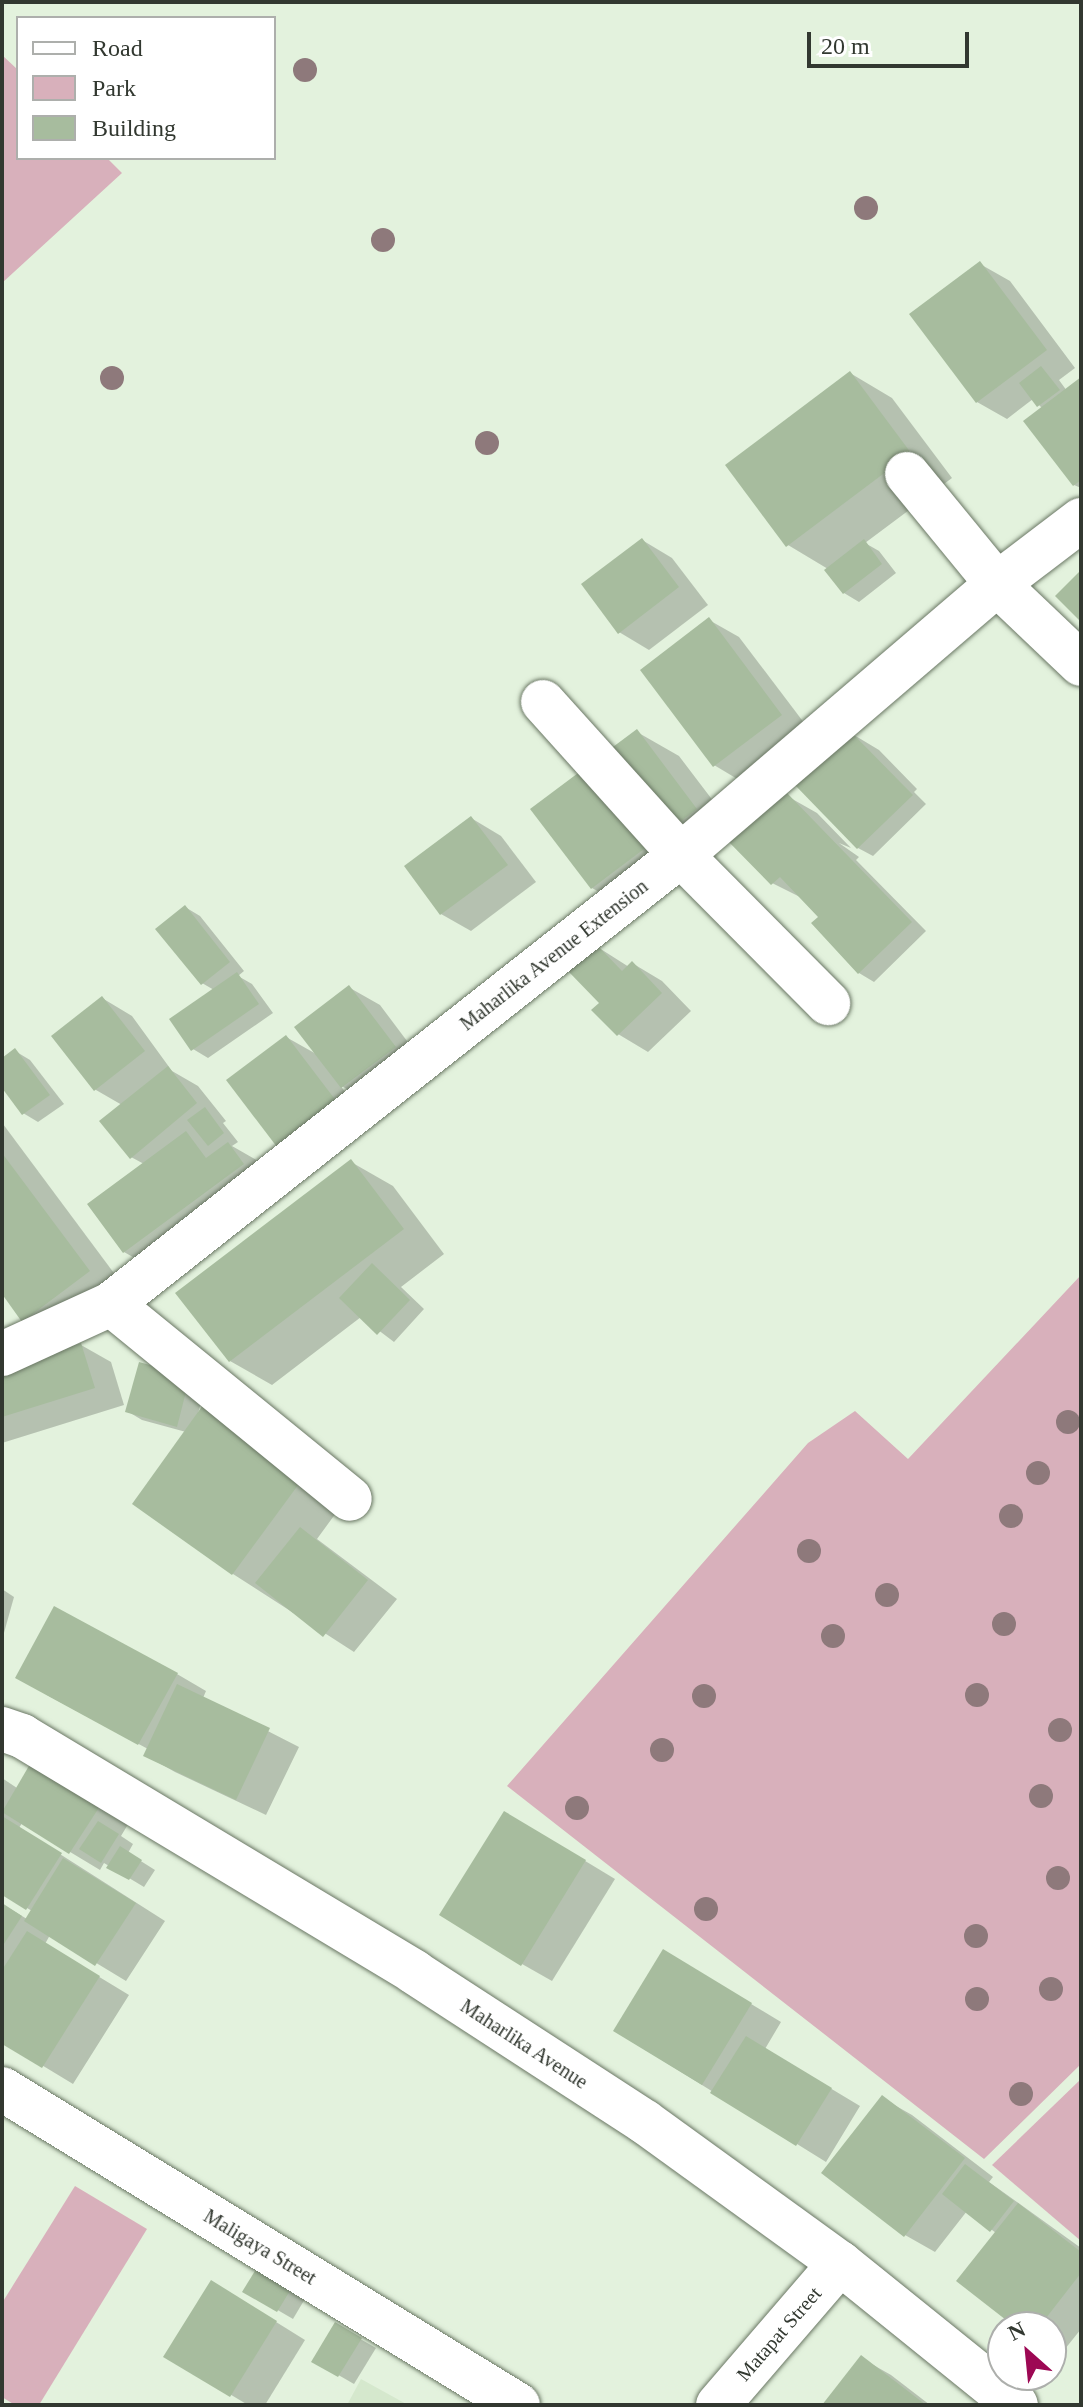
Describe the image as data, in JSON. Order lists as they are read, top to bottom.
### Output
{
  "streets": {
    "street": [
      "Maharlika Avenue Extension",
      "Maharlika Avenue",
      "Maligaya Street",
      "Matapat Street"
    ]
  },
  "crossings": [
    ["Maharlika Avenue", "Matapat Street"]
  ],
  "legend": ["Road", "Park", "Building"],
  "scale_bar": "20 m",
  "north": "top left"
}
